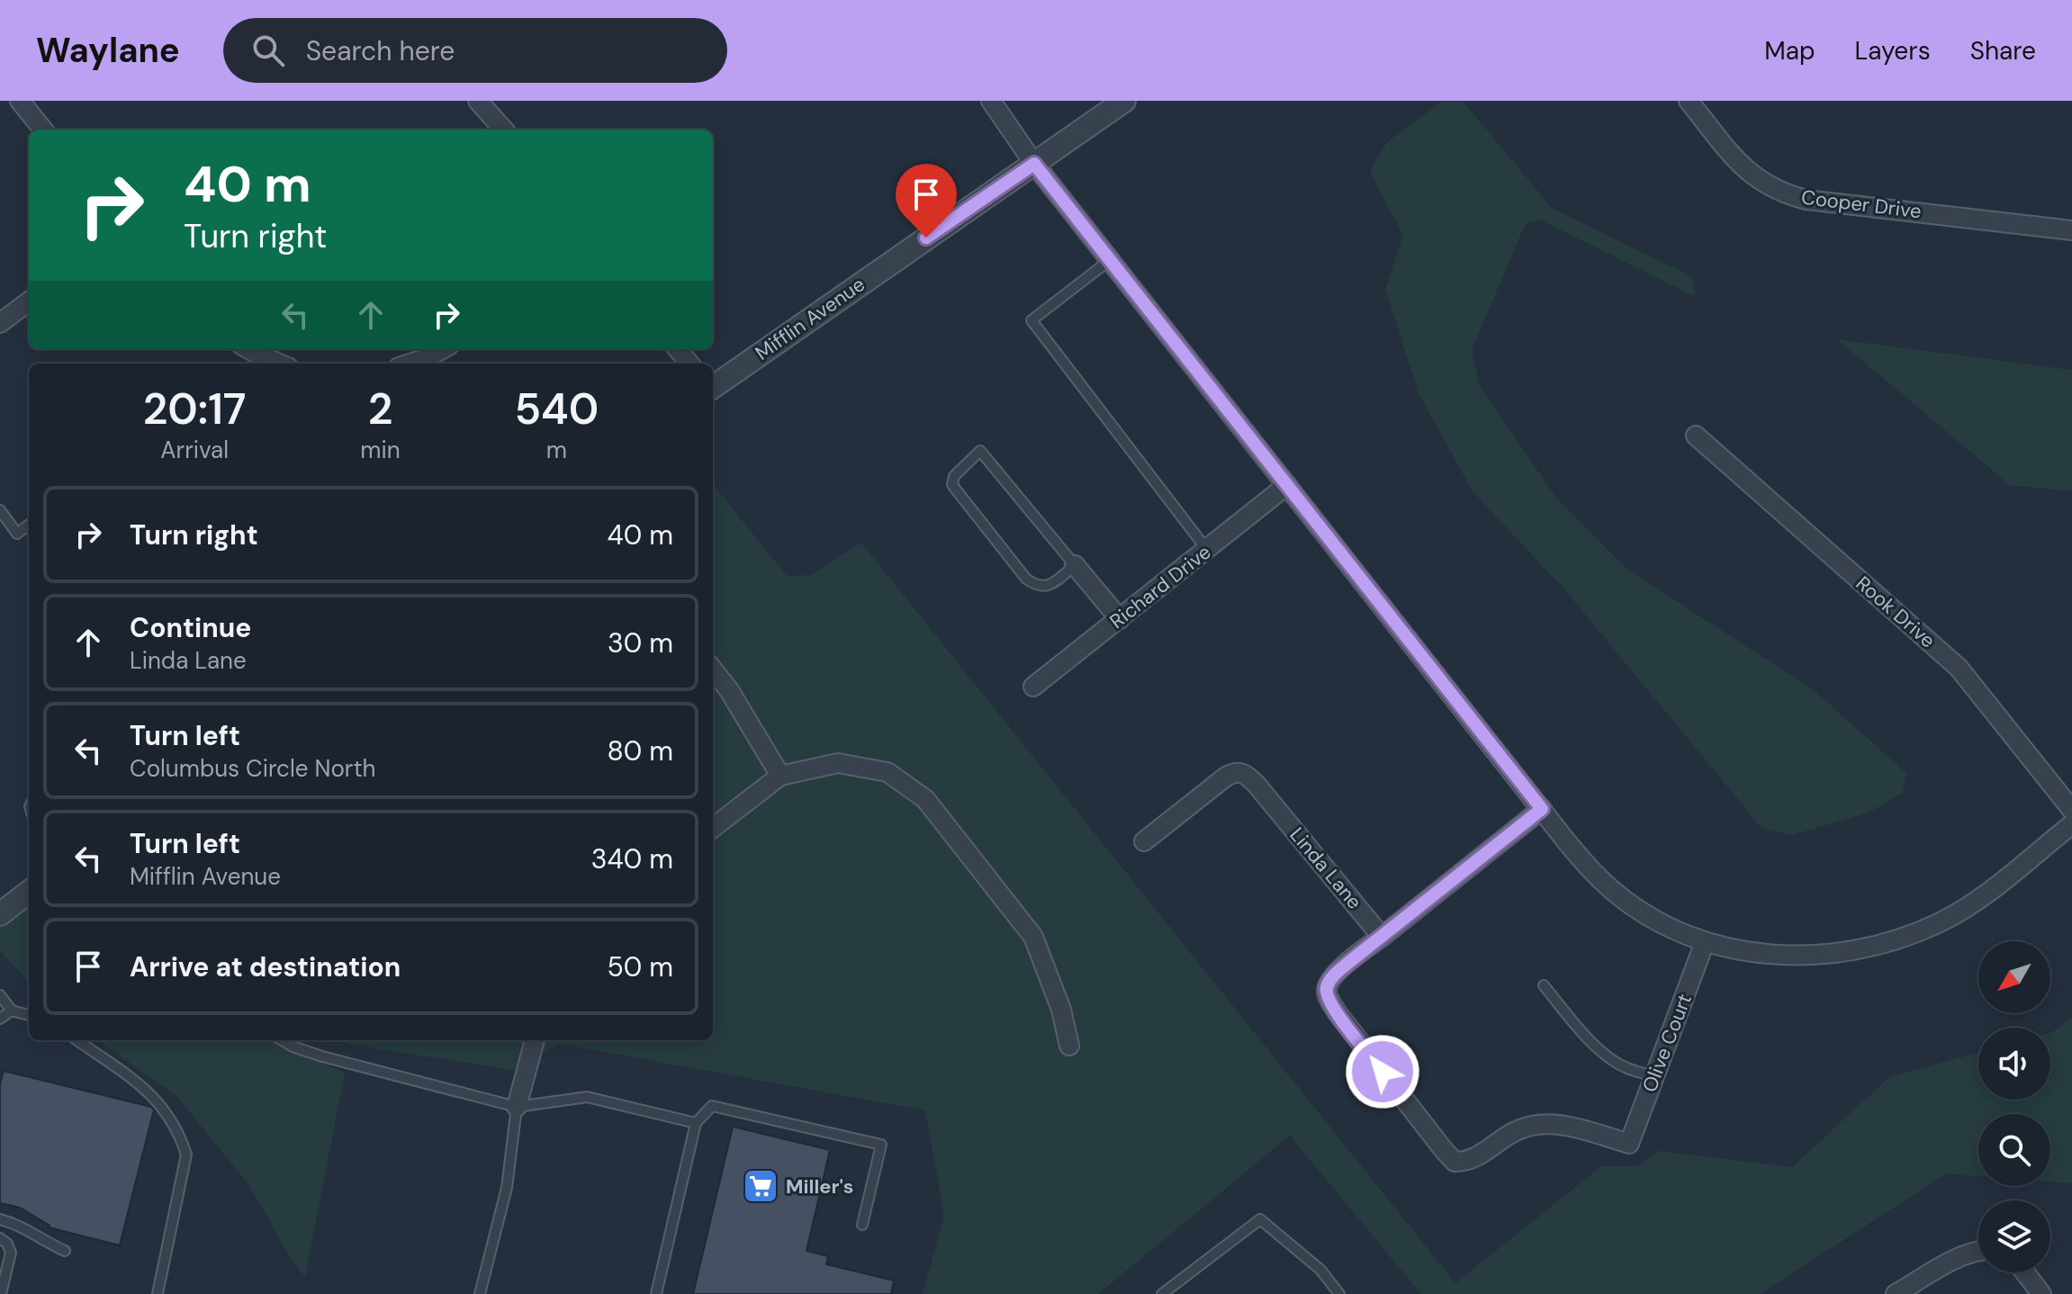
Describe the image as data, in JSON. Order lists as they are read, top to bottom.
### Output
{
  "streets": {
    "street": [
      "Cooper Drive",
      "Mifflin Avenue",
      "Richard Drive",
      "Rook Drive",
      "Linda Lane",
      "Olive Court"
    ]
  },
  "crossings": [
    ["Linda Lane", "Olive Court"]
  ],
  "places": {
    "supermarket": ["Miller's"]
  },
  "north": "bottom left",
  "page": {
    "header": "Waylane",
    "search": "Search here",
    "nav": ["Map", "Layers", "Share"],
    "turn": ["40 m", "Turn right"],
    "eta": [
      "20:17",
      "Arrival",
      "2",
      "min",
      "540",
      "m"
    ],
    "list": [
      {
        "name": "Turn right",
        "value": "40 m"
      },
      {
        "name": "Continue",
        "note": "Linda Lane",
        "value": "30 m"
      },
      {
        "name": "Turn left",
        "note": "Columbus Circle North",
        "value": "80 m"
      },
      {
        "name": "Turn left",
        "note": "Mifflin Avenue",
        "value": "340 m"
      },
      {
        "name": "Arrive at destination",
        "value": "50 m"
      }
    ]
  }
}
